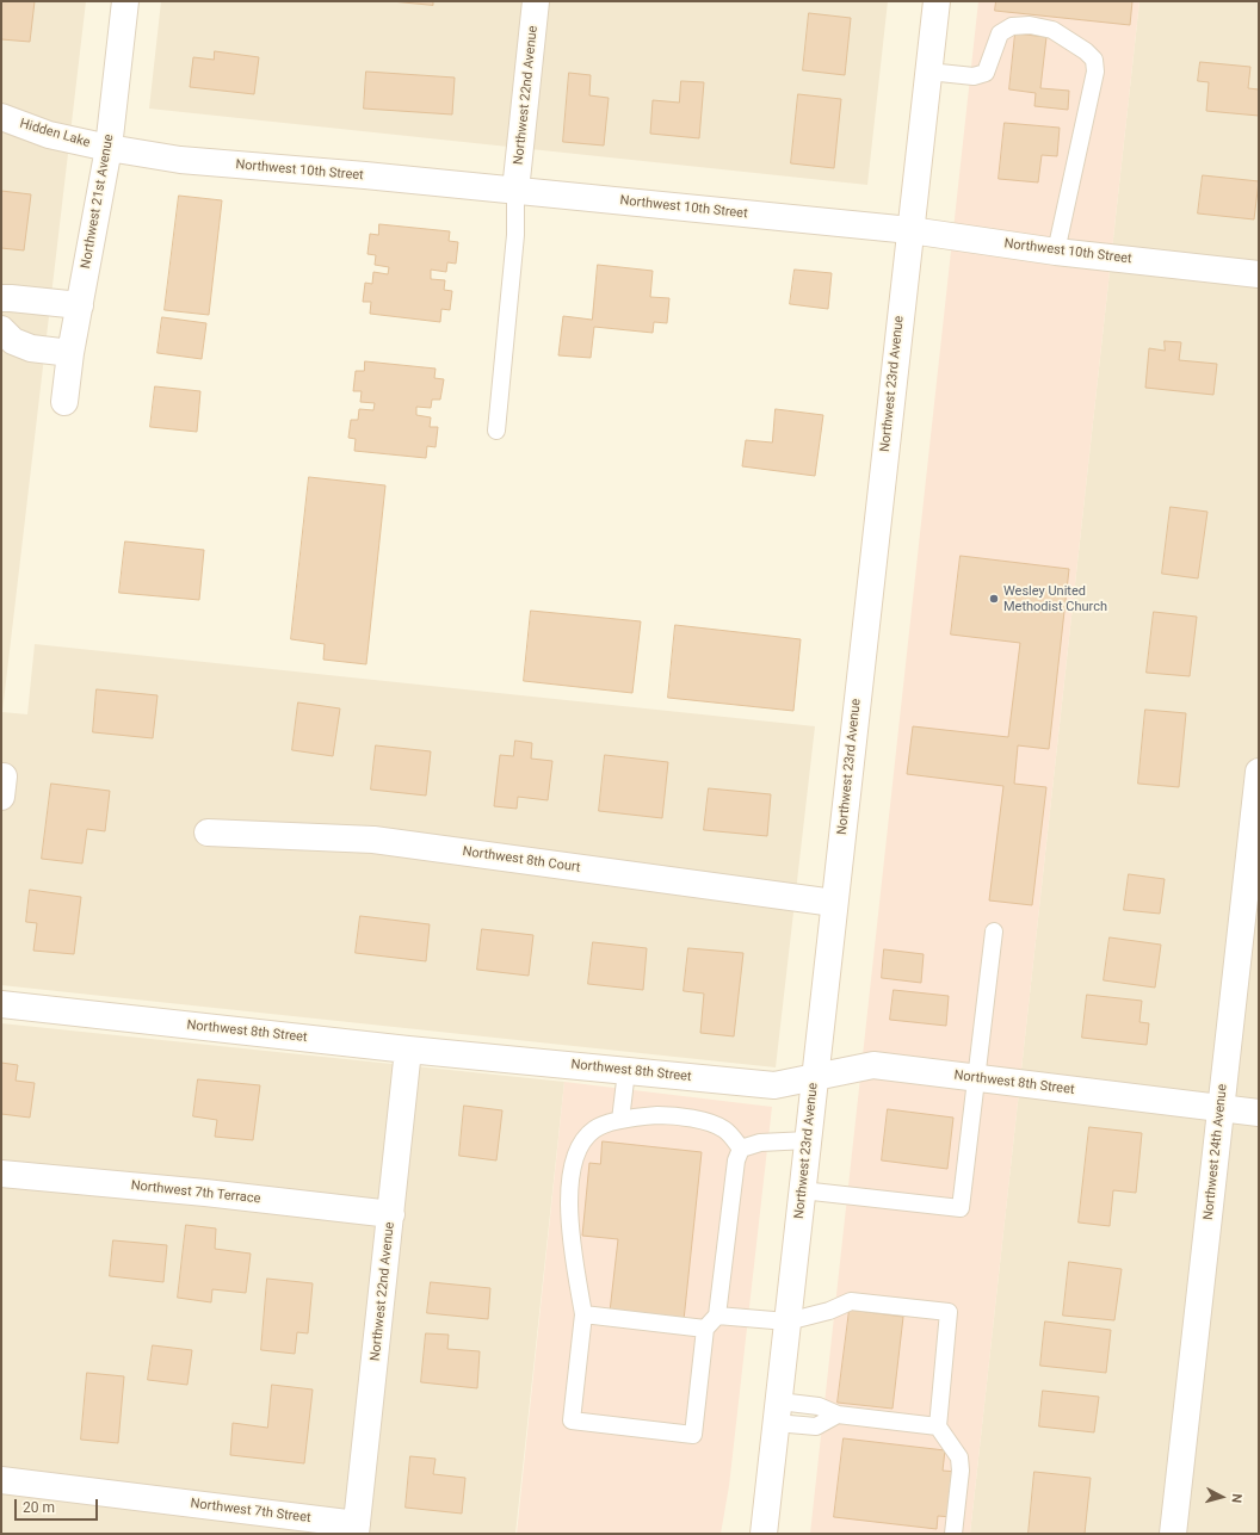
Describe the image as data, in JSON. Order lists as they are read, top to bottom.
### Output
{
  "streets": {
    "street": [
      "Northwest 22nd Avenue",
      "Hidden Lake",
      "Northwest 10th Street",
      "Northwest 21st Avenue",
      "Northwest 23rd Avenue",
      "Northwest 8th Court",
      "Northwest 8th Street",
      "Northwest 24th Avenue",
      "Northwest 7th Terrace",
      "Northwest 7th Street"
    ]
  },
  "crossings": [
    ["Northwest 22nd Avenue", "Northwest 10th Street"],
    ["Northwest 22nd Avenue", "Northwest 8th Street"],
    ["Northwest 22nd Avenue", "Northwest 7th Terrace"],
    ["Northwest 22nd Avenue", "Northwest 7th Street"],
    ["Hidden Lake", "Northwest 10th Street"],
    ["Hidden Lake", "Northwest 21st Avenue"],
    ["Northwest 10th Street", "Northwest 21st Avenue"],
    ["Northwest 10th Street", "Northwest 23rd Avenue"],
    ["Northwest 23rd Avenue", "Northwest 8th Court"],
    ["Northwest 23rd Avenue", "Northwest 8th Street"],
    ["Northwest 8th Street", "Northwest 24th Avenue"]
  ],
  "places": ["Wesley United Methodist Church"],
  "scale_bar": "20 m",
  "north": "right"
}
